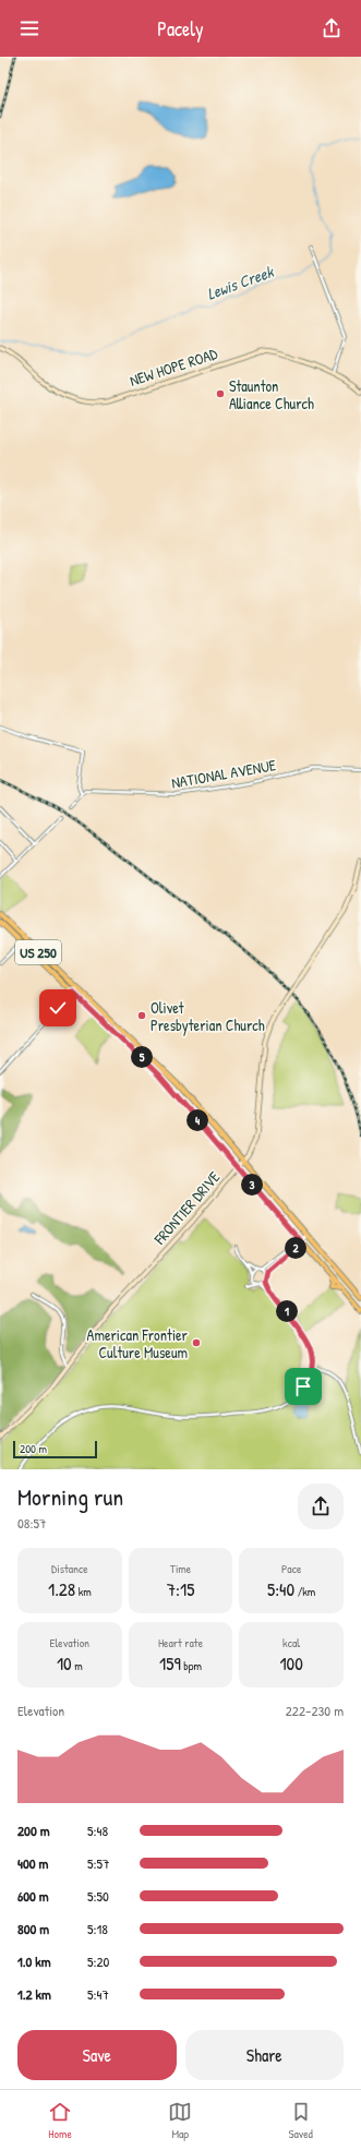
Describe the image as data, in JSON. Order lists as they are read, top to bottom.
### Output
{
  "streets": {
    "main road": ["US 250"],
    "street": ["NEW HOPE ROAD", "NATIONAL AVENUE", "FRONTIER DRIVE"]
  },
  "crossings": [
    ["US 250", "FRONTIER DRIVE"]
  ],
  "water": ["Lewis Creek"],
  "places": ["Staunton Alliance Church", "Olivet Presbyterian Church", "American Frontier Culture Museum"],
  "scale_bar": "200 m",
  "page": {
    "header": "Pacely",
    "pins": [
      "5",
      "4",
      "3",
      "2",
      "1"
    ],
    "scale": "200 m",
    "heading": ["Morning run", "08:57"],
    "stats": [
      ["Distance", "1.28 km"],
      ["Time", "7:15"],
      ["Pace", "5:40 /km"],
      ["Elevation", "10 m"],
      ["Heart rate", "159 bpm"],
      ["kcal", "100"]
    ],
    "chart": ["Elevation", "222–230 m"],
    "list": [
      {
        "name": "200 m",
        "note": "5:48"
      },
      {
        "name": "400 m",
        "note": "5:57"
      },
      {
        "name": "600 m",
        "note": "5:50"
      },
      {
        "name": "800 m",
        "note": "5:18"
      },
      {
        "name": "1.0 km",
        "note": "5:20"
      },
      {
        "name": "1.2 km",
        "note": "5:47"
      }
    ],
    "buttons": ["Save", "Share"],
    "tabs": ["Home", "Map", "Saved"]
  }
}
